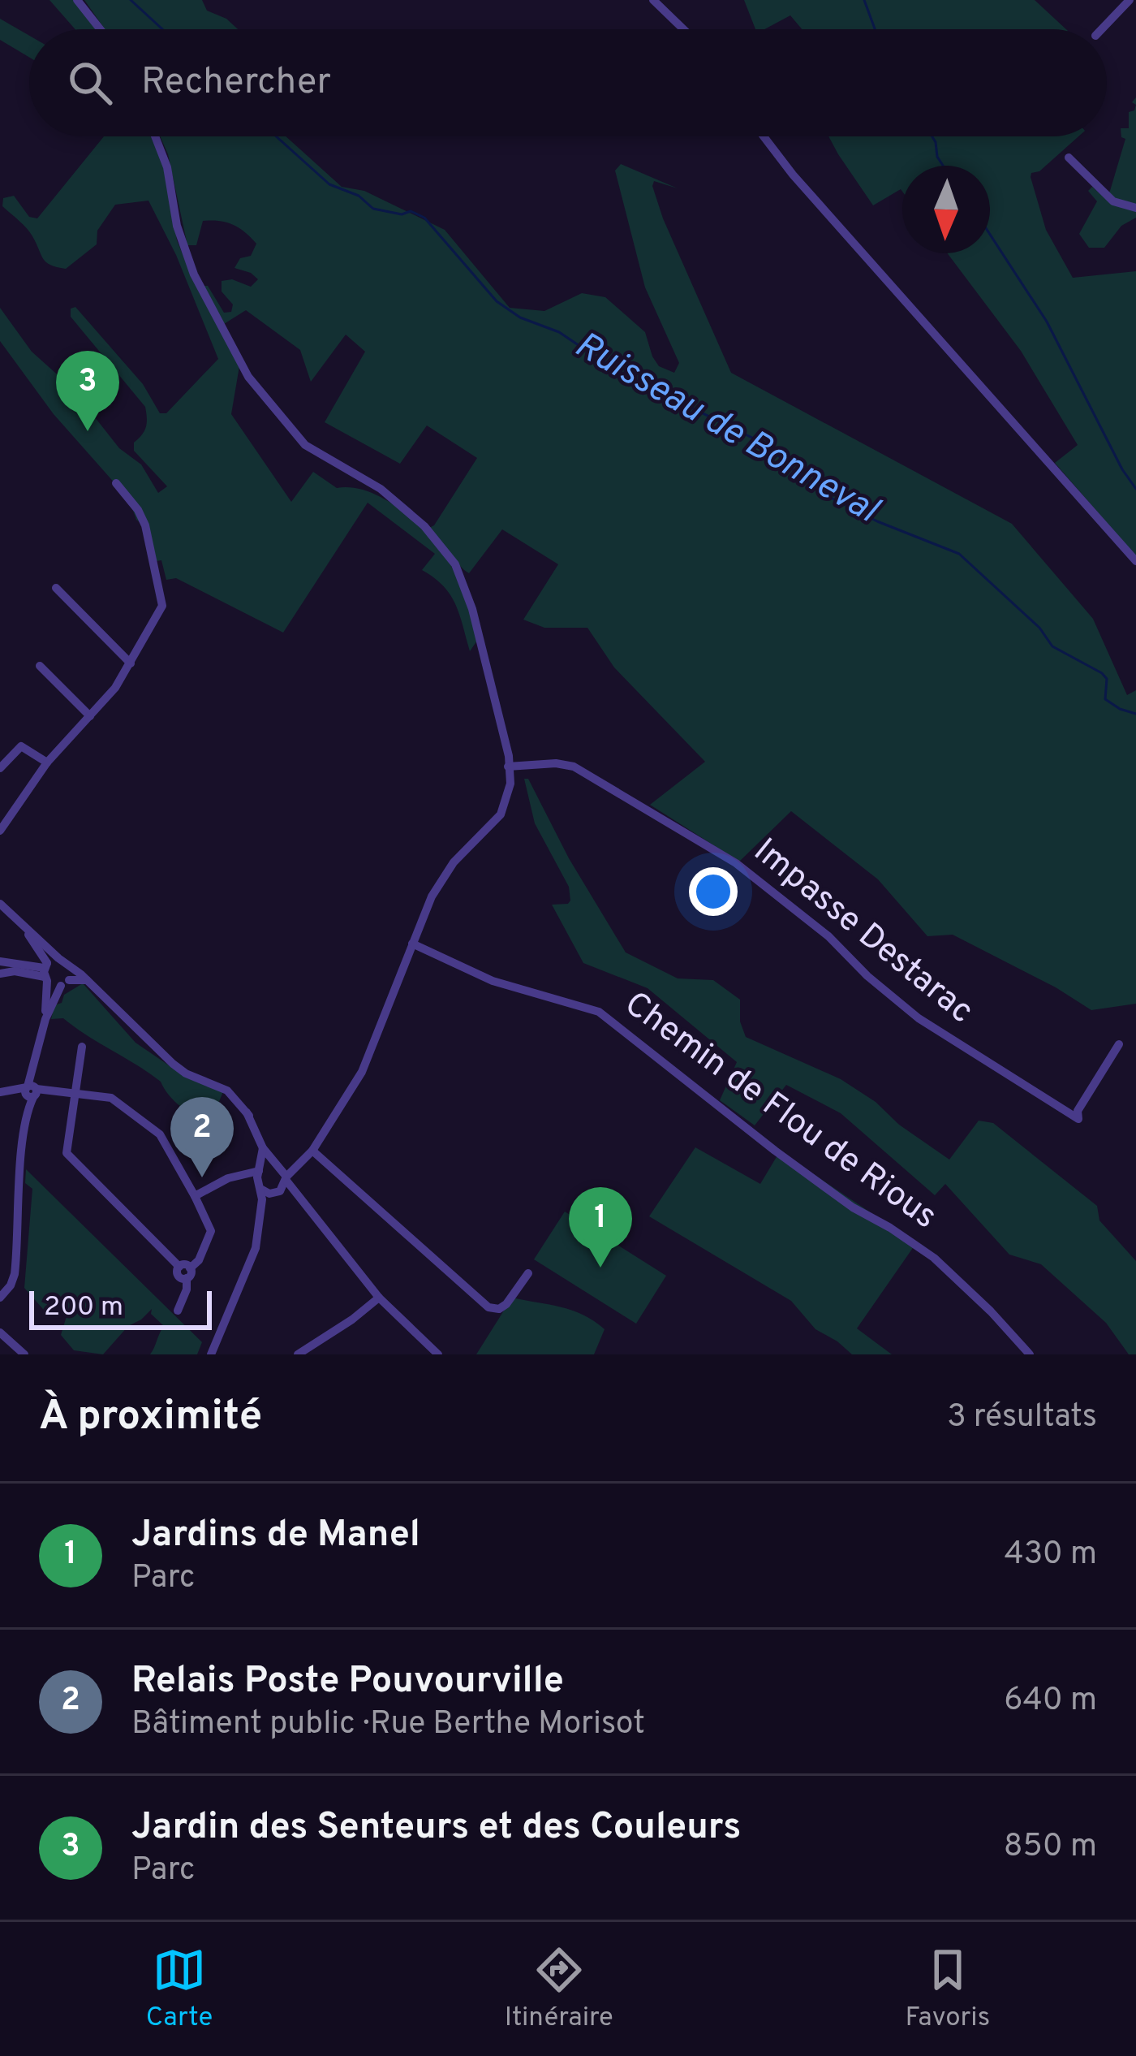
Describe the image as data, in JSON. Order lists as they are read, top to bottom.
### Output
{
  "streets": {
    "street": ["Impasse Destarac", "Chemin de Flou de Rious"]
  },
  "water": ["Ruisseau de Bonneval"],
  "scale_bar": "200 m",
  "north": "bottom",
  "page": {
    "search": "Rechercher",
    "pins": ["3", "2", "1"],
    "scale": "200 m",
    "heading": ["À proximité", "3 résultats"],
    "list": [
      {
        "mark": "1",
        "name": "Jardins de Manel",
        "note": "Parc",
        "value": "430 m"
      },
      {
        "mark": "2",
        "name": "Relais Poste Pouvourville",
        "note": "Bâtiment public · Rue Berthe Morisot",
        "value": "640 m"
      },
      {
        "mark": "3",
        "name": "Jardin des Senteurs et des Couleurs",
        "note": "Parc",
        "value": "850 m"
      }
    ],
    "nav": ["Carte", "Itinéraire", "Favoris"]
  }
}
